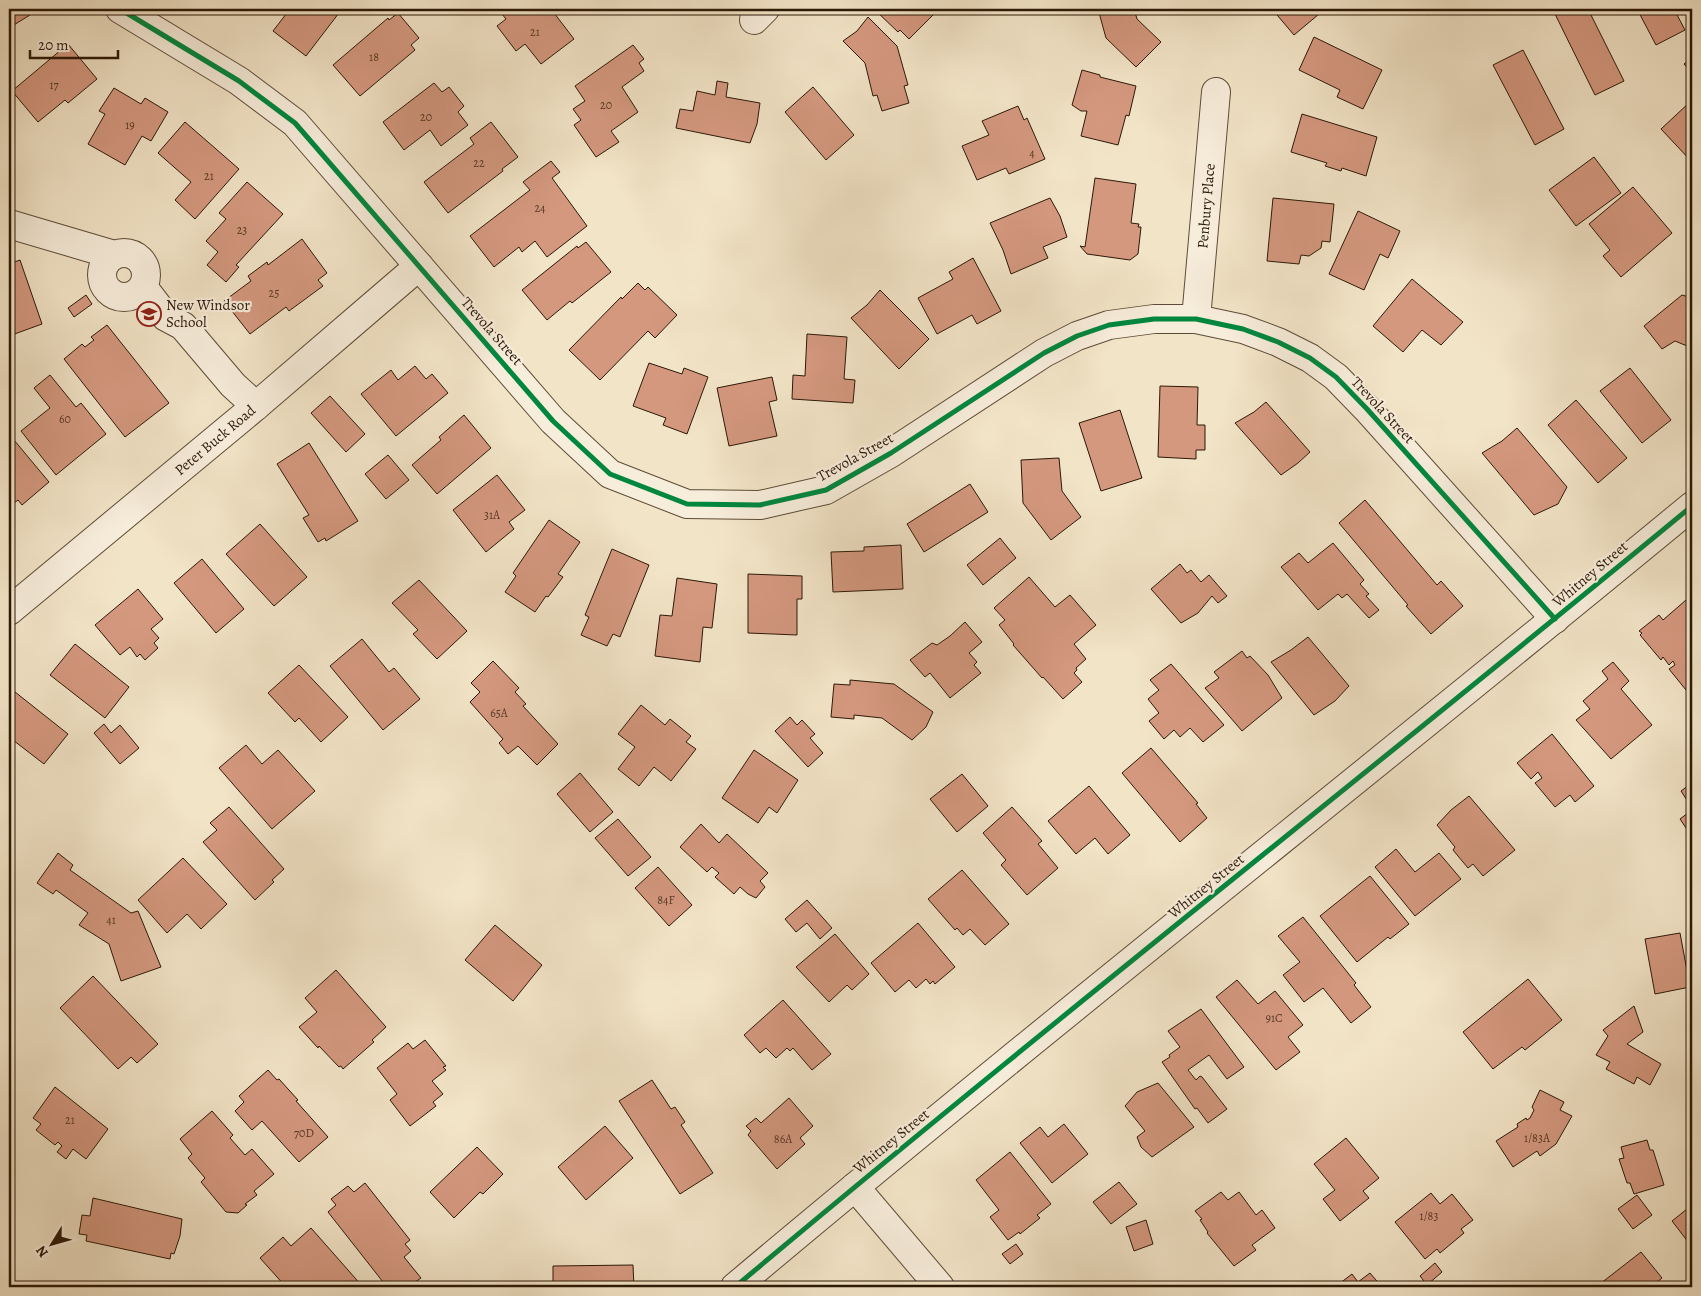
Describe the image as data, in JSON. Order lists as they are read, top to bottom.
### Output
{
  "streets": {
    "street": [
      "Penbury Place",
      "Trevola Street",
      "Peter Buck Road",
      "Whitney Street"
    ]
  },
  "crossings": [
    ["Penbury Place", "Trevola Street"],
    ["Trevola Street", "Peter Buck Road"],
    ["Trevola Street", "Whitney Street"]
  ],
  "places": {
    "school or university": ["New Windsor School"]
  },
  "house_numbers": [
    "21",
    "18",
    "17",
    "20",
    "20",
    "19",
    "4",
    "22",
    "21",
    "24",
    "23",
    "25",
    "60",
    "31A",
    "65A",
    "84F",
    "41",
    "91C",
    "21",
    "70D",
    "1/83A",
    "86A",
    "1/83"
  ],
  "scale_bar": "20 m",
  "north": "bottom left"
}
